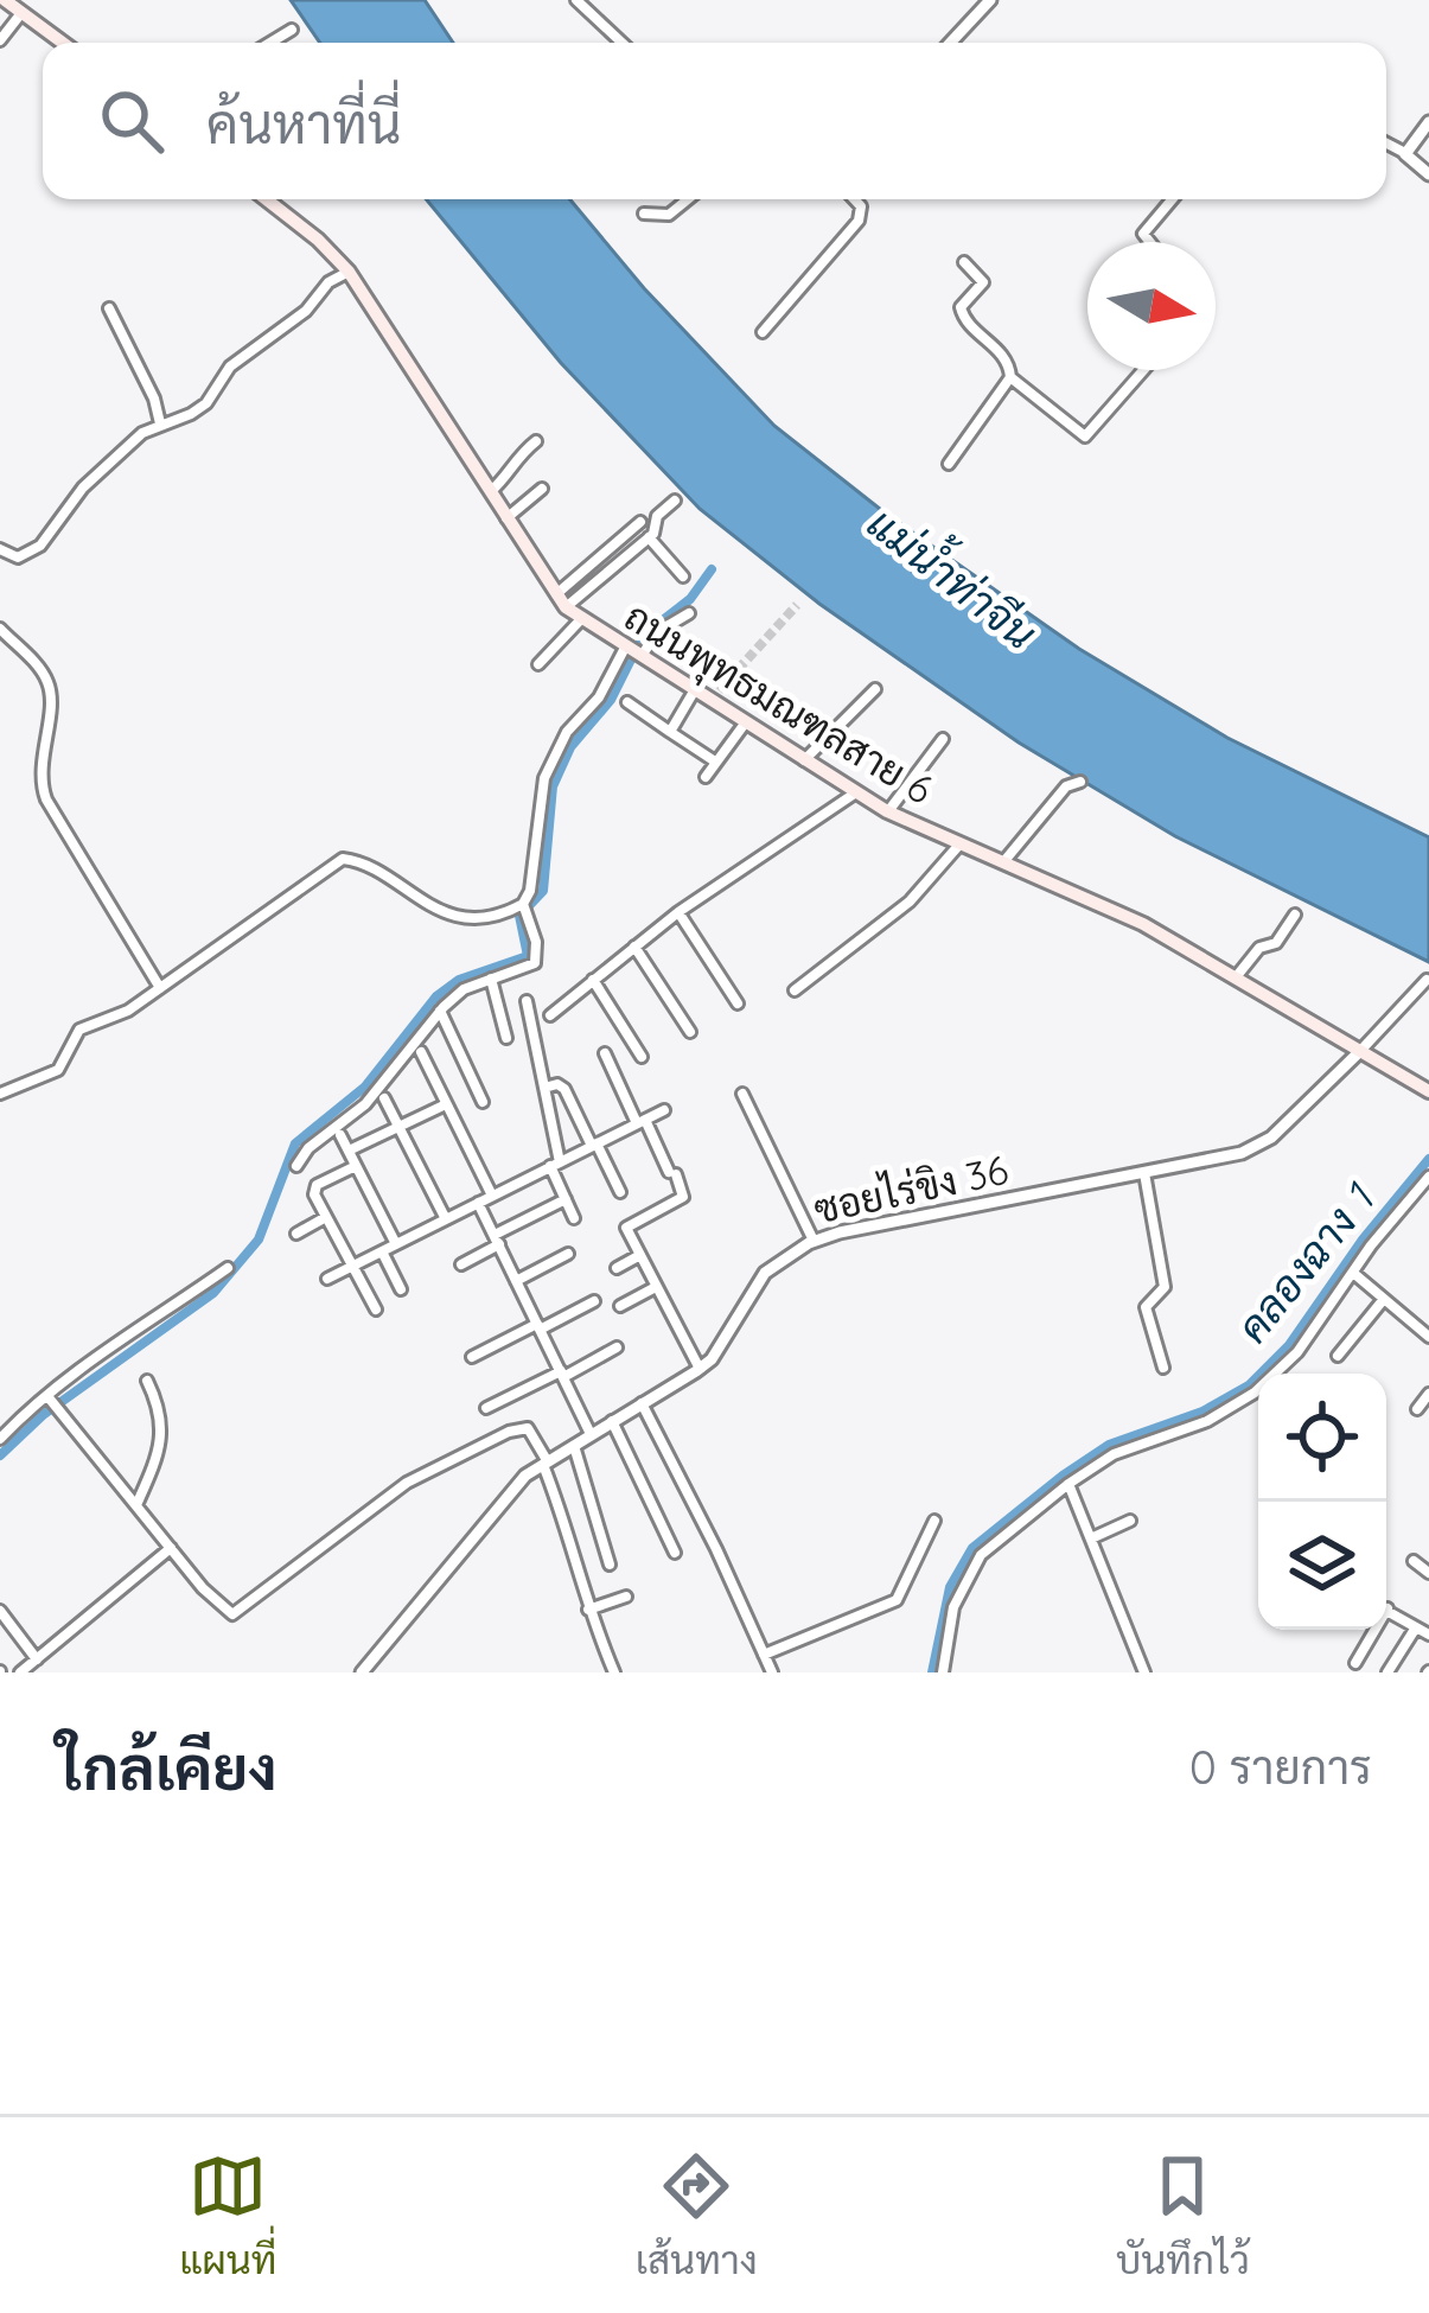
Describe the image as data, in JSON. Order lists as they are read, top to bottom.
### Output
{
  "streets": {
    "main road": ["ถนนพุทธมณฑลสาย 6"],
    "street": ["ซอยไร่ขิง 36"]
  },
  "crossings": [
    ["ถนนพุทธมณฑลสาย 6", "ซอยไร่ขิง 36"]
  ],
  "water": ["แม่น้ำท่าจีน", "คลองฉาง 1"],
  "north": "right",
  "page": {
    "search": "ค้นหาที่นี่",
    "heading": ["ใกล้เคียง", "0 รายการ"],
    "nav": ["แผนที่", "เส้นทาง", "บันทึกไว้"]
  }
}
